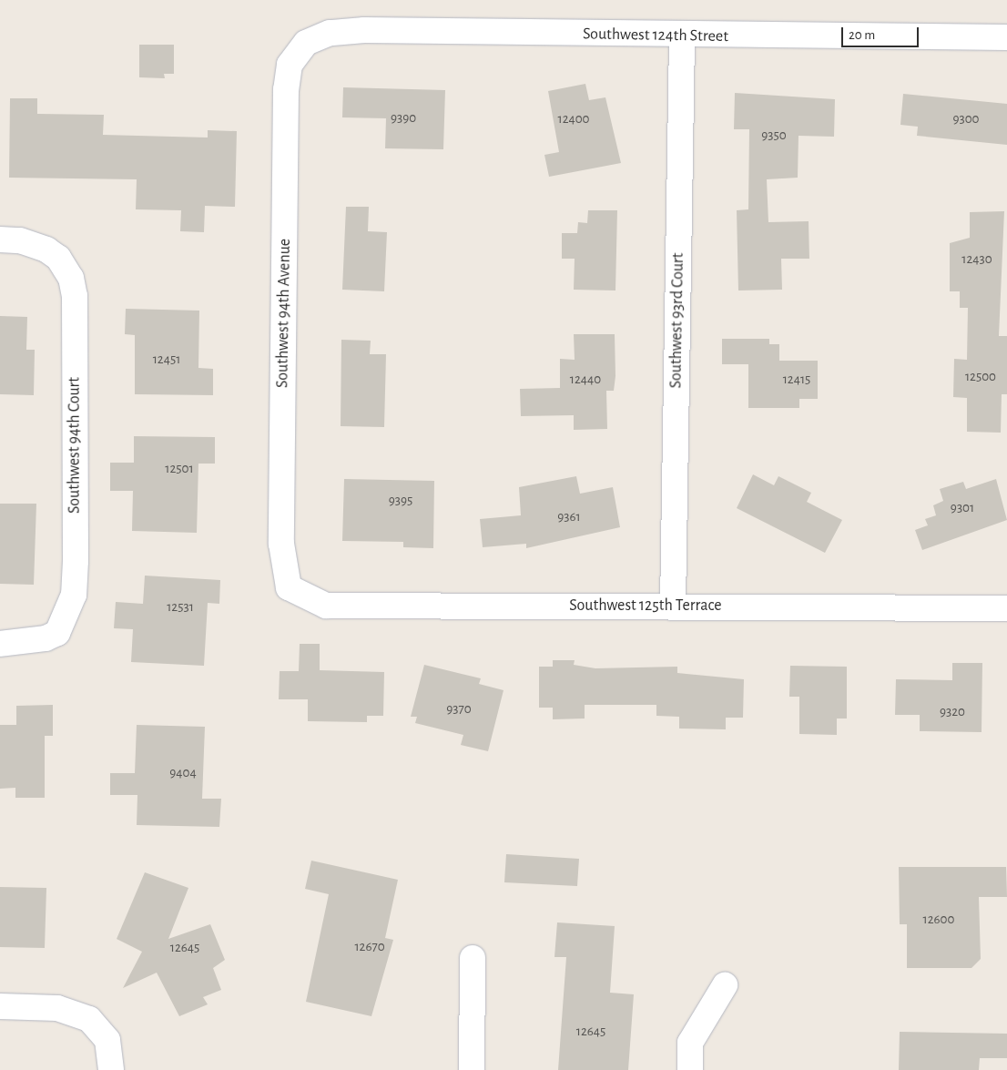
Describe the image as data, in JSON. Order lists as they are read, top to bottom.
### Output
{
  "streets": {
    "street": [
      "Southwest 124th Street",
      "Southwest 94th Avenue",
      "Southwest 93rd Court",
      "Southwest 94th Court",
      "Southwest 125th Terrace"
    ]
  },
  "crossings": [
    ["Southwest 124th Street", "Southwest 94th Avenue"],
    ["Southwest 124th Street", "Southwest 93rd Court"],
    ["Southwest 94th Avenue", "Southwest 125th Terrace"],
    ["Southwest 93rd Court", "Southwest 125th Terrace"]
  ],
  "house_numbers": [
    "9390",
    "12400",
    "9300",
    "9350",
    "12430",
    "12451",
    "12500",
    "12440",
    "12415",
    "12501",
    "9395",
    "9301",
    "9361",
    "12531",
    "9370",
    "9320",
    "9404",
    "12600",
    "12670",
    "12645",
    "12645"
  ],
  "scale_bar": "20 m"
}
